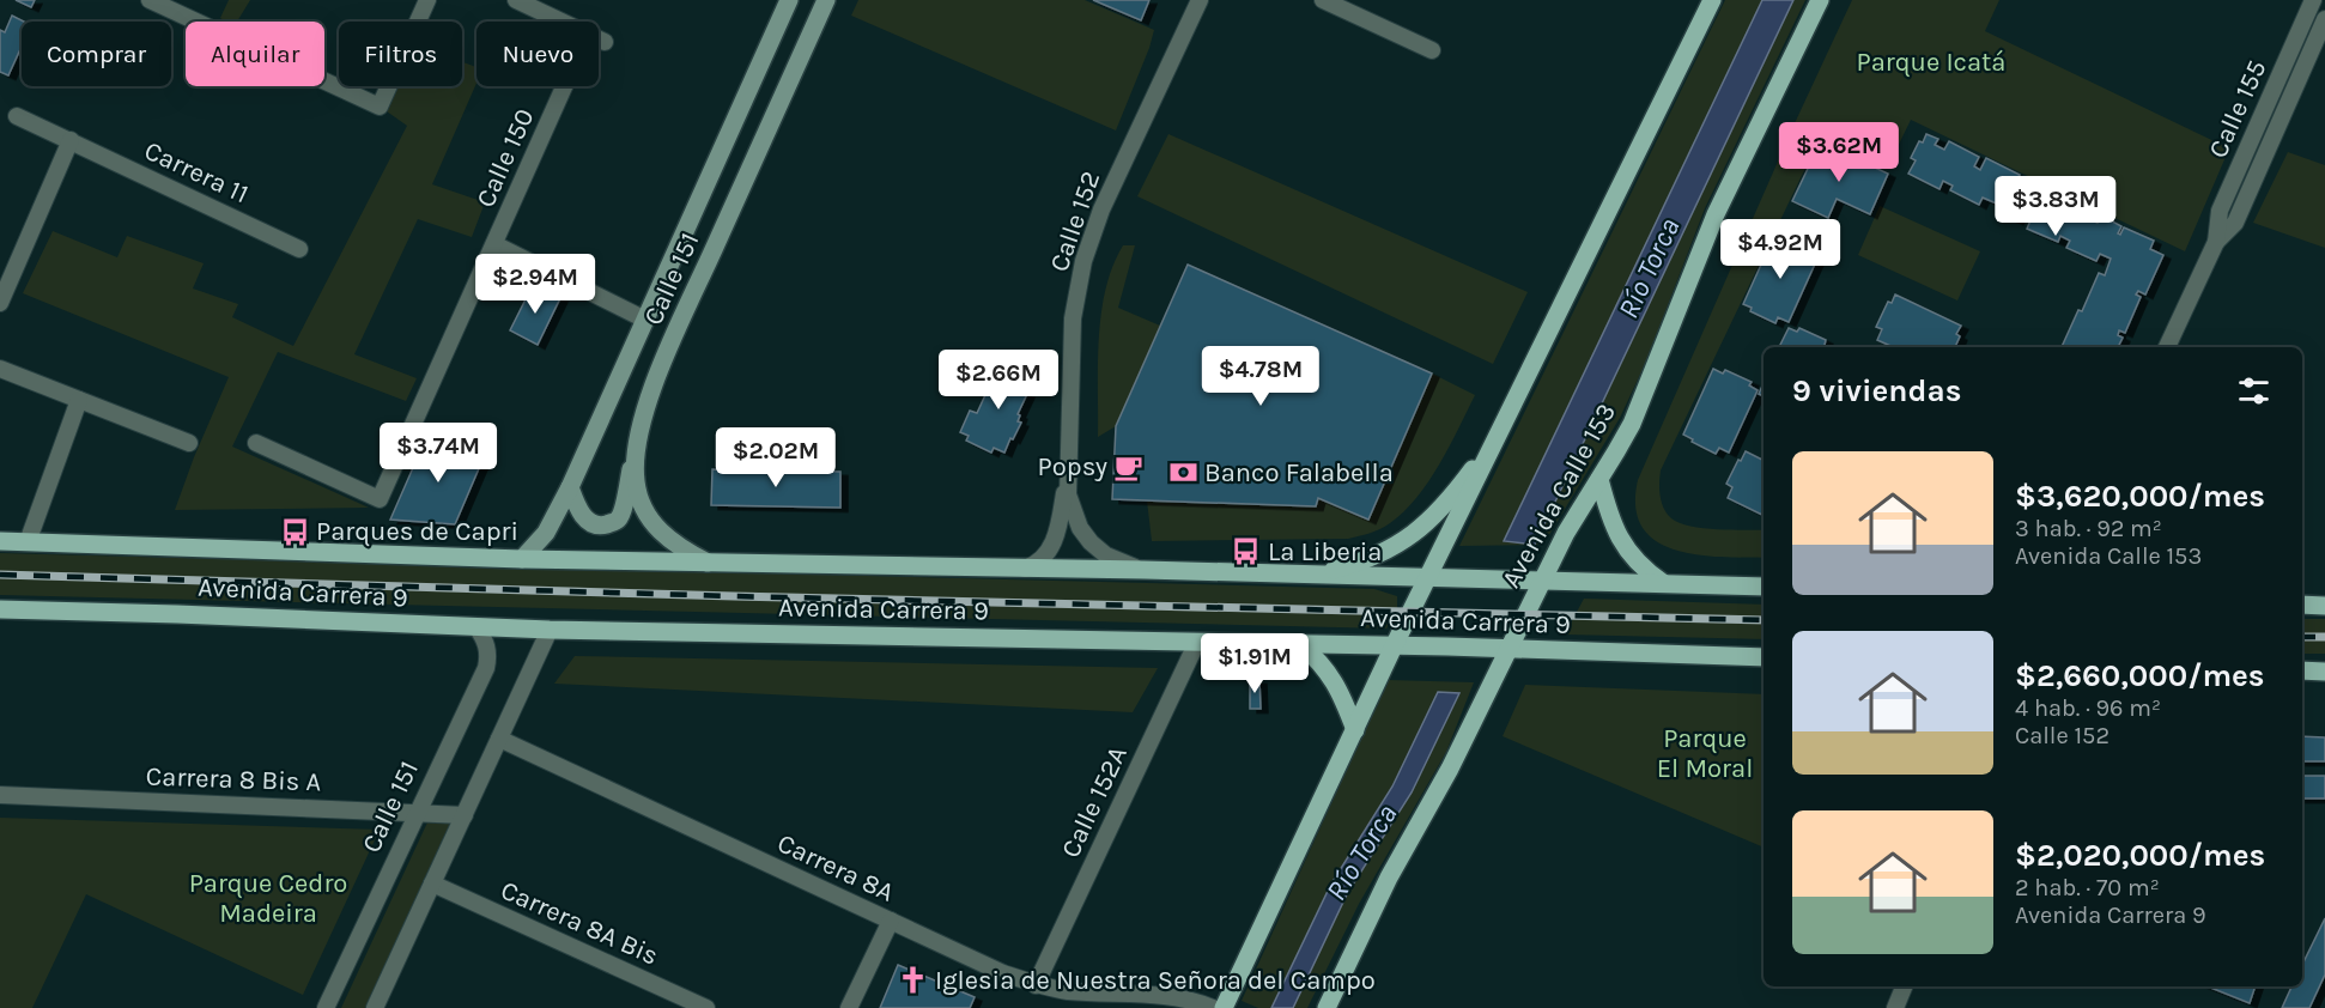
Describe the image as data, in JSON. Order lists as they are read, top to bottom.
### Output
{
  "streets": {
    "main road": ["Avenida Calle 153", "Avenida Carrera 9"],
    "street": [
      "Calle 155",
      "Calle 150",
      "Carrera 11",
      "Calle 152",
      "Calle 151",
      "Carrera 8 Bis A",
      "Calle 152A",
      "Carrera 8A",
      "Carrera 8A Bis"
    ]
  },
  "crossings": [
    ["Calle 152", "Avenida Carrera 9"],
    ["Calle 151", "Avenida Carrera 9"],
    ["Calle 151", "Carrera 8 Bis A"],
    ["Avenida Calle 153", "Avenida Carrera 9"],
    ["Avenida Carrera 9", "Calle 152A"],
    ["Calle 152A", "Carrera 8A"]
  ],
  "water": ["Río Torca"],
  "parks": ["Parque Icatá", "Parque El Moral", "Parque Cedro Madeira"],
  "places": {
    "cafe": ["Popsy"],
    "bank": ["Banco Falabella"],
    "bus stop": ["Parques de Capri", "La Liberia"],
    "church": ["Iglesia de Nuestra Señora del Campo"]
  },
  "page": {
    "chip": [
      "Comprar",
      "Alquilar",
      "Filtros",
      "Nuevo"
    ],
    "price": [
      "$3.62M",
      "$3.83M",
      "$4.92M",
      "$2.94M",
      "$4.78M",
      "$2.66M",
      "$3.74M",
      "$2.02M",
      "$1.91M"
    ],
    "heading": "9 viviendas",
    "list": [
      {
        "name": "$3,620,000/mes",
        "note": "3 hab. · 92 m² · Avenida Calle 153"
      },
      {
        "name": "$2,660,000/mes",
        "note": "4 hab. · 96 m² · Calle 152"
      },
      {
        "name": "$2,020,000/mes",
        "note": "2 hab. · 70 m² · Avenida Carrera 9"
      }
    ]
  }
}
